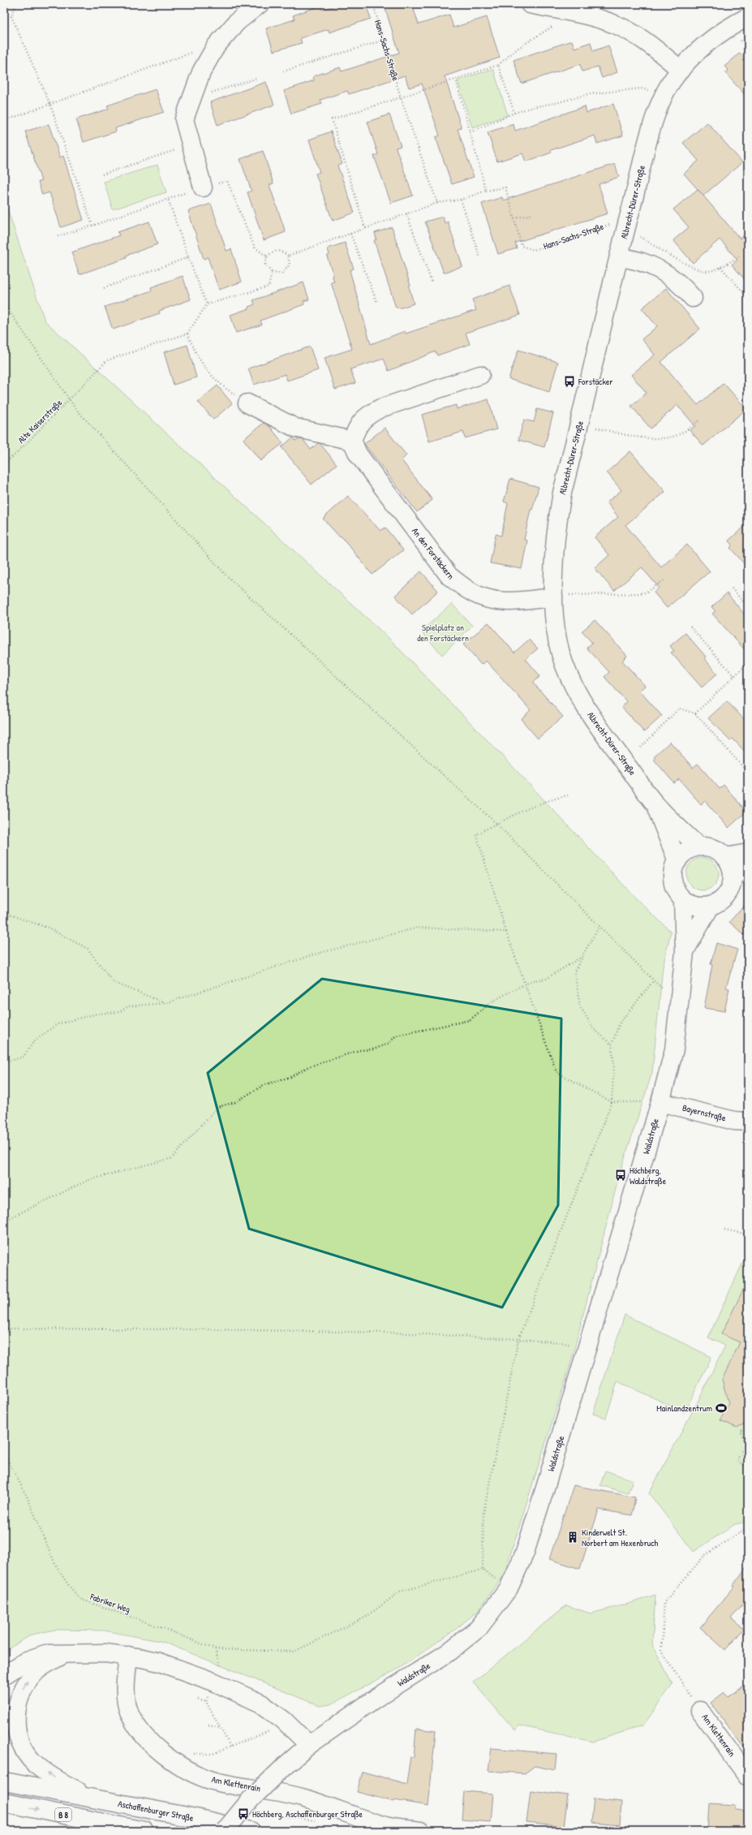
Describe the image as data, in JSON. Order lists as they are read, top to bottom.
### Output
{
  "streets": {
    "street": [
      "Albrecht-Dürer-Straße",
      "An den Forstäckern",
      "Bayernstraße",
      "Waldstraße",
      "Am Klettenrain",
      "Aschaffenburger Straße",
      "B 8"
    ],
    "path": ["Hans-Sachs-Straße", "Alte Kaiserstraße", "Fabriker Weg"]
  },
  "crossings": [
    ["Hans-Sachs-Straße", "Albrecht-Dürer-Straße"],
    ["Albrecht-Dürer-Straße", "An den Forstäckern"],
    ["Albrecht-Dürer-Straße", "Waldstraße"],
    ["Bayernstraße", "Waldstraße"],
    ["Aschaffenburger Straße", "B 8"]
  ],
  "parks": ["Spielplatz an den Forstäckern"],
  "places": {
    "bus stop": ["Forstäcker", "Höchberg, Waldstraße", "Höchberg, Aschaffenburger Straße"],
    "sports": ["Mainlandzentrum"],
    "building": ["Kinderwelt St. Norbert am Hexenbruch"]
  }
}
